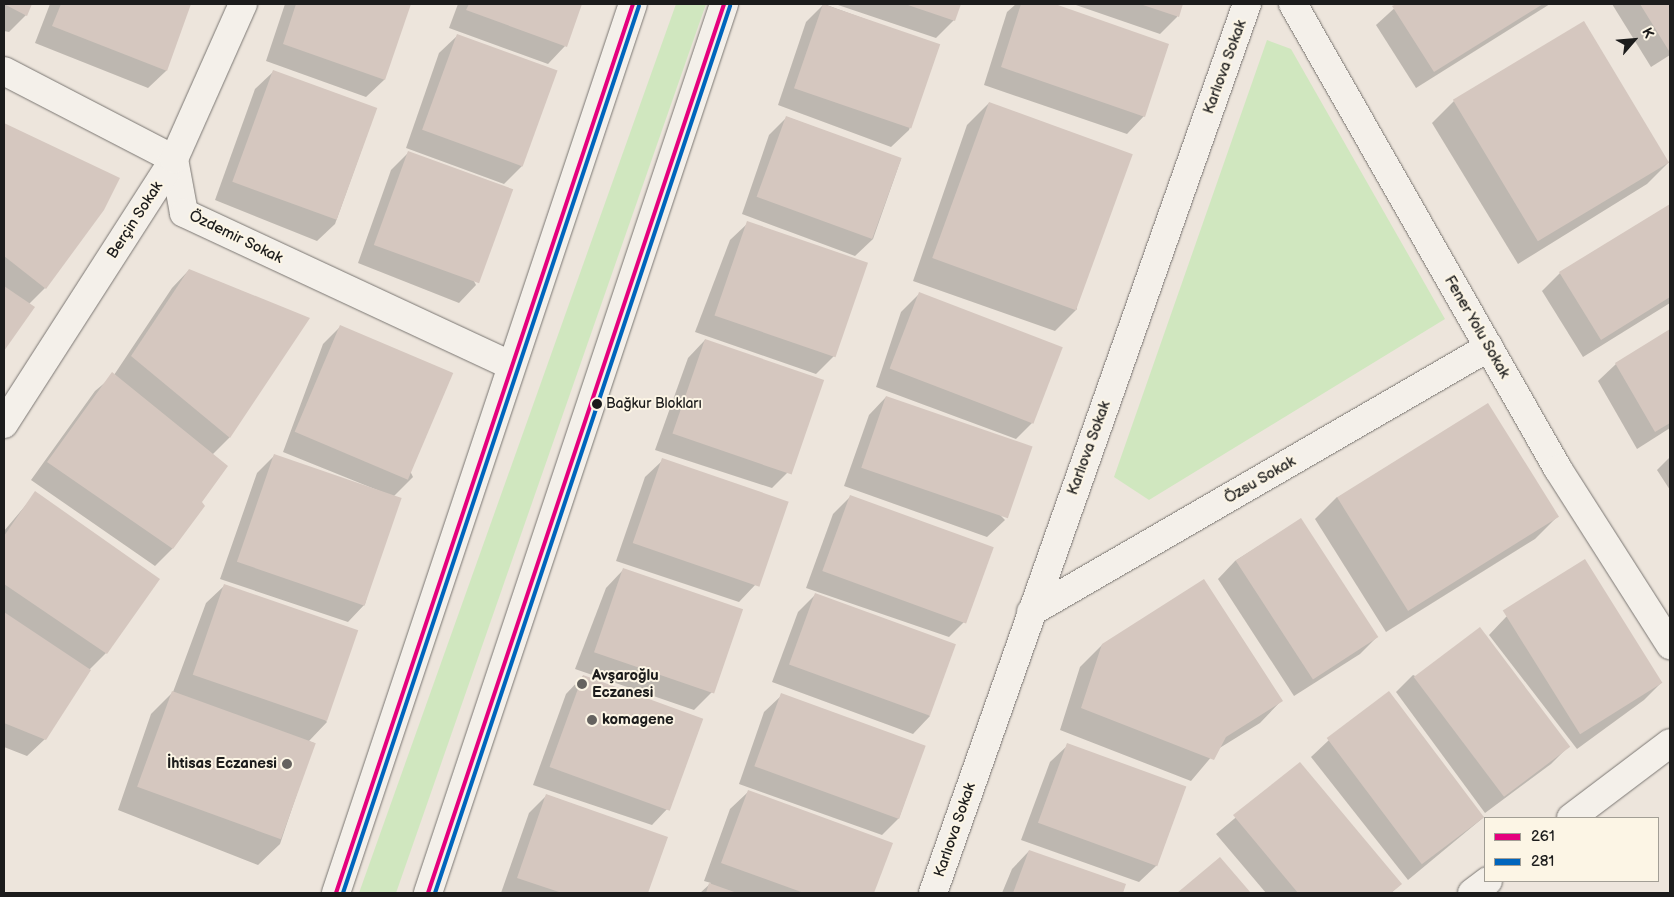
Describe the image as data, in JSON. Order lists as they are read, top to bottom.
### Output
{
  "streets": {
    "street": [
      "Karlıova Sokak",
      "Berçin Sokak",
      "Özdemir Sokak",
      "Fener Yolu Sokak",
      "Özsu Sokak"
    ]
  },
  "crossings": [
    ["Karlıova Sokak", "Özsu Sokak"],
    ["Berçin Sokak", "Özdemir Sokak"],
    ["Fener Yolu Sokak", "Özsu Sokak"]
  ],
  "places": [
    "Bağkur Blokları",
    "Avşaroğlu Eczanesi",
    "komagene",
    "İhtisas Eczanesi"
  ],
  "lines": ["transit line 261", "transit line 281"],
  "legend": ["261", "281"],
  "north": "top right"
}
